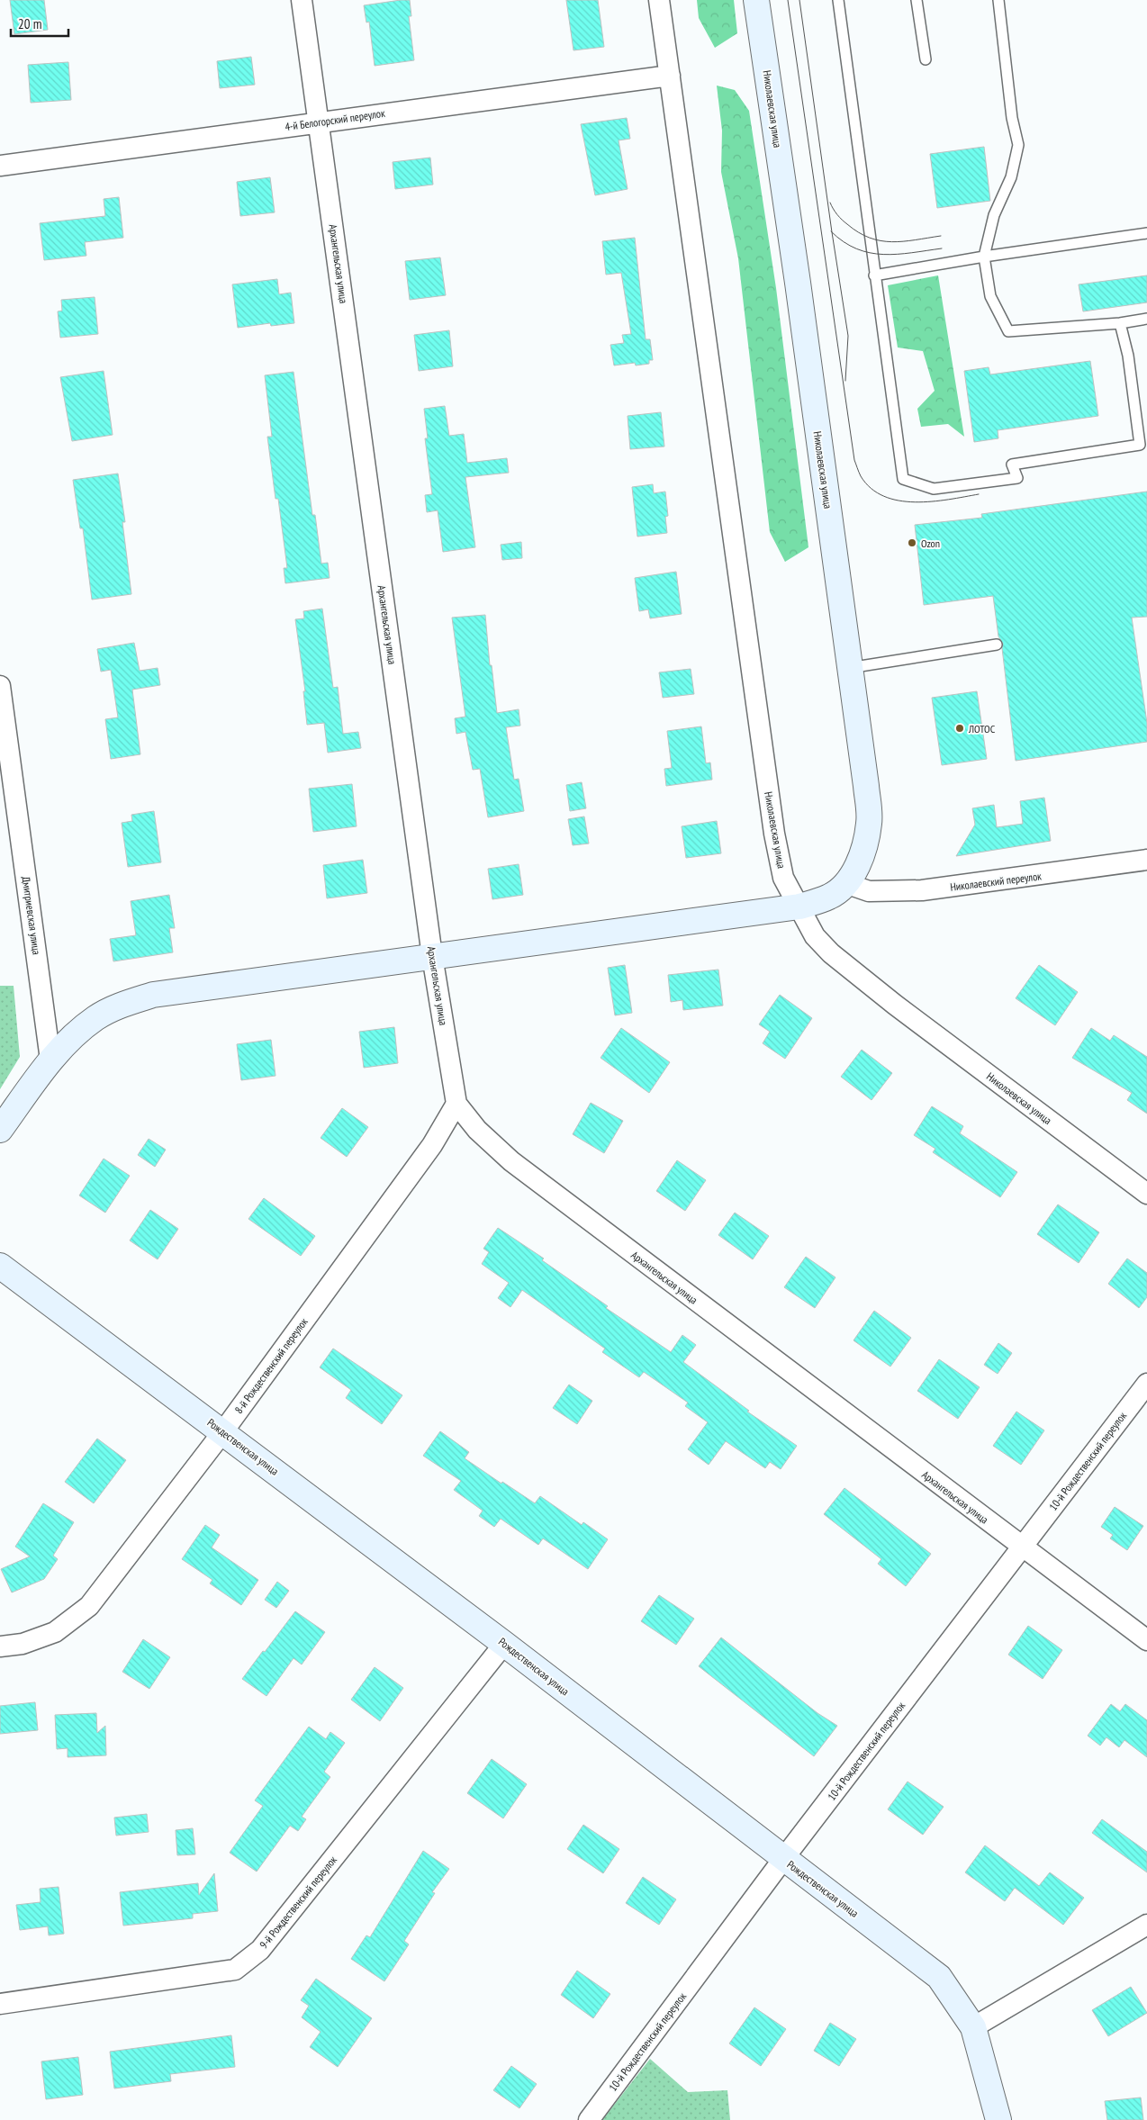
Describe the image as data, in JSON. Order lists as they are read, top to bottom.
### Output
{
  "streets": {
    "main road": ["Николаевская улица", "Рождественская улица"],
    "street": [
      "4-й Белогорский переулок",
      "Архангельская улица",
      "Николаевский переулок",
      "Дмитриевская улица",
      "8-й Рождественский переулок",
      "10-й Рождественский переулок",
      "9-й Рождественский переулок"
    ]
  },
  "crossings": [
    ["Николаевская улица", "4-й Белогорский переулок"],
    ["Николаевская улица", "Николаевский переулок"],
    ["4-й Белогорский переулок", "Архангельская улица"],
    ["Архангельская улица", "8-й Рождественский переулок"],
    ["Архангельская улица", "10-й Рождественский переулок"],
    ["8-й Рождественский переулок", "Рождественская улица"],
    ["Рождественская улица", "10-й Рождественский переулок"],
    ["Рождественская улица", "9-й Рождественский переулок"]
  ],
  "places": ["Ozon", "ЛОТОС"],
  "scale_bar": "20 m"
}
